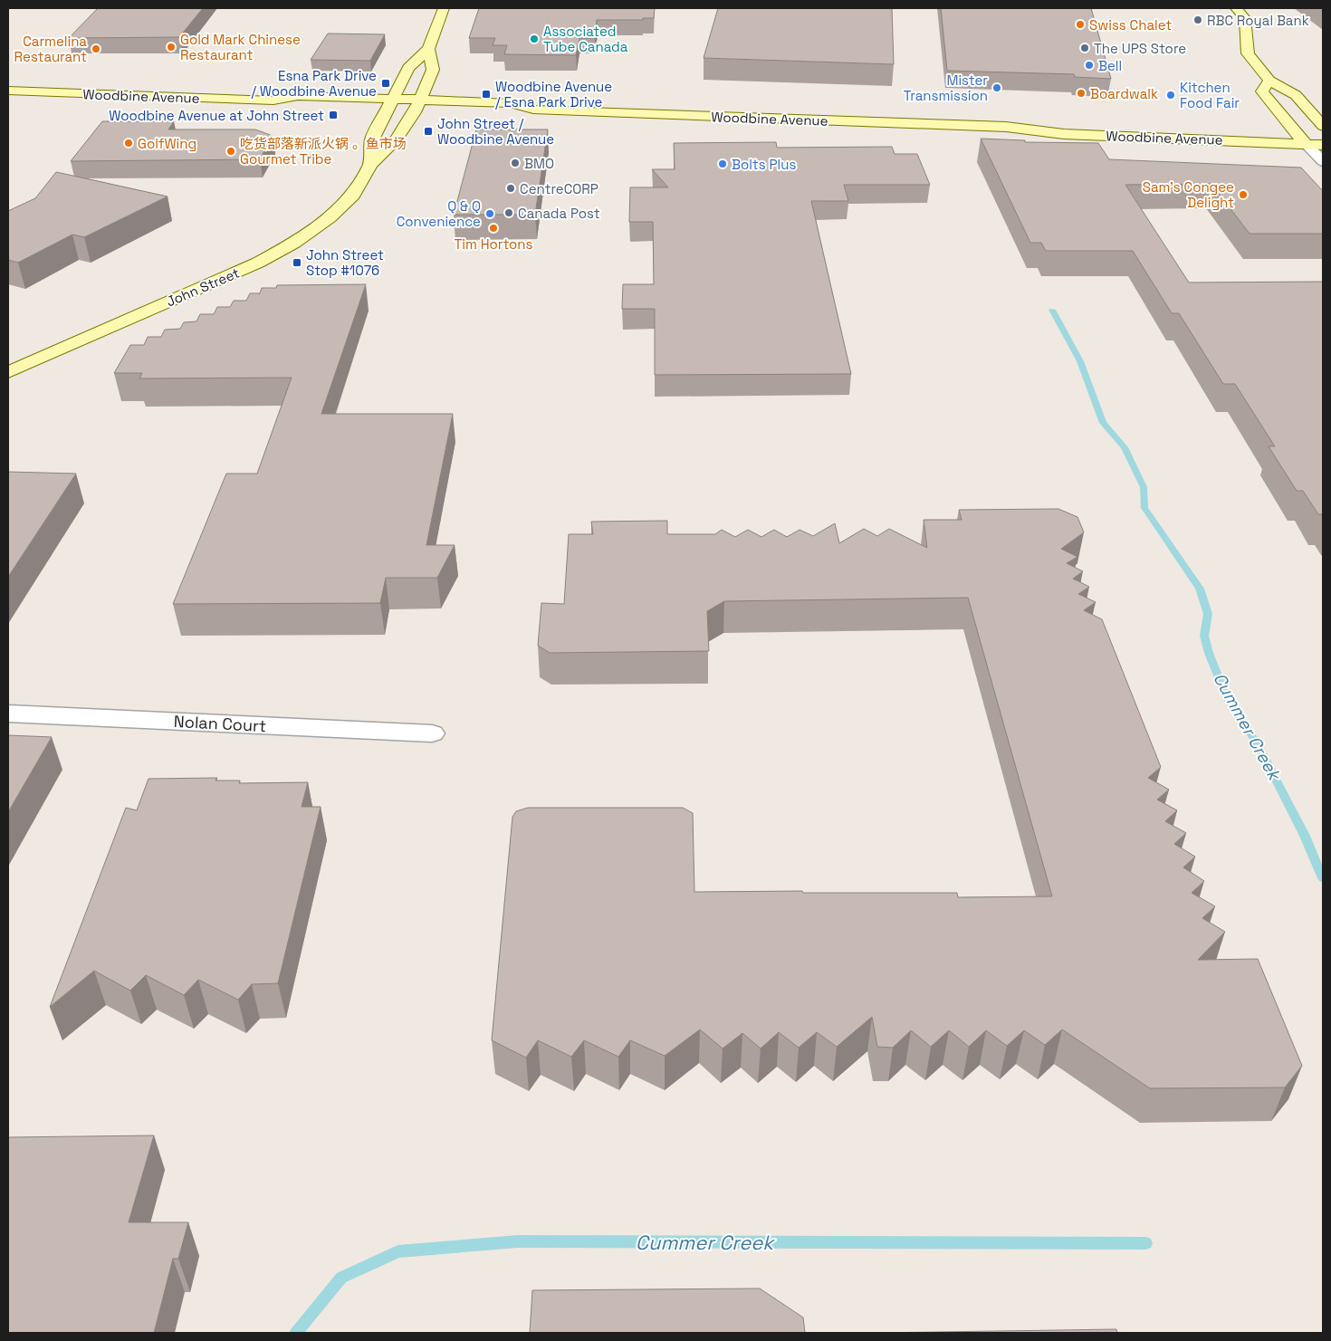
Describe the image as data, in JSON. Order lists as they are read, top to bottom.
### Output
{
  "streets": {
    "main road": ["Woodbine Avenue", "John Street"],
    "street": ["Nolan Court"]
  },
  "crossings": [
    ["Woodbine Avenue", "John Street"]
  ],
  "water": ["Cummer Creek"],
  "places": {
    "other": [
      "RBC Royal Bank",
      "Swiss Chalet",
      "Associated Tube Canada",
      "Gold Mark Chinese Restaurant",
      "The UPS Store",
      "Carmelina Restaurant",
      "Bell",
      "Mister Transmission",
      "Boardwalk",
      "Kitchen Food Fair",
      "GolfWing",
      "吃货部落新派火锅 。鱼市场 Gourmet Tribe",
      "BMO",
      "Bolts Plus",
      "CentreCORP",
      "Sam's Congee Delight",
      "Canada Post",
      "Q & Q Convenience",
      "Tim Hortons"
    ],
    "transit": [
      "Esna Park Drive / Woodbine Avenue",
      "Woodbine Avenue / Esna Park Drive",
      "Woodbine Avenue at John Street",
      "John Street / Woodbine Avenue",
      "John Street Stop #1076"
    ]
  }
}
